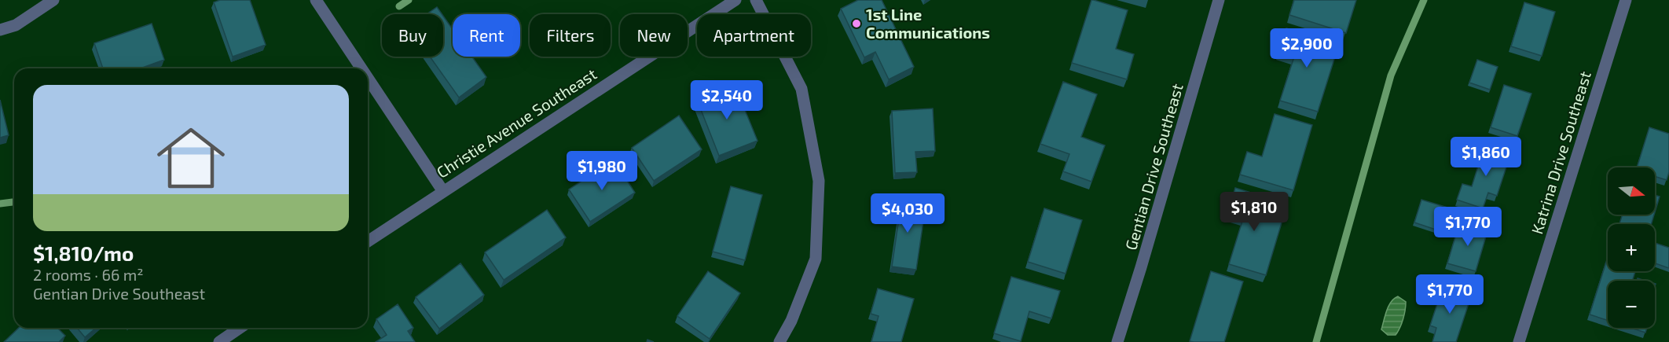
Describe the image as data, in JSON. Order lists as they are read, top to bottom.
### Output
{
  "streets": {
    "street": ["Christie Avenue Southeast", "Katrina Drive Southeast", "Gentian Drive Southeast"]
  },
  "places": ["1st Line Communications"],
  "north": "right",
  "page": {
    "chip": [
      "Buy",
      "Rent",
      "Filters",
      "New",
      "Apartment"
    ],
    "price": [
      "$2,900",
      "$2,540",
      "$1,860",
      "$1,980",
      "$1,810",
      "$4,030",
      "$1,770",
      "$1,770"
    ],
    "list": [
      {
        "name": "$1,810/mo",
        "note": "2 rooms · 66 m² · Gentian Drive Southeast"
      }
    ],
    "map_buttons": ["+", "−"]
  }
}
